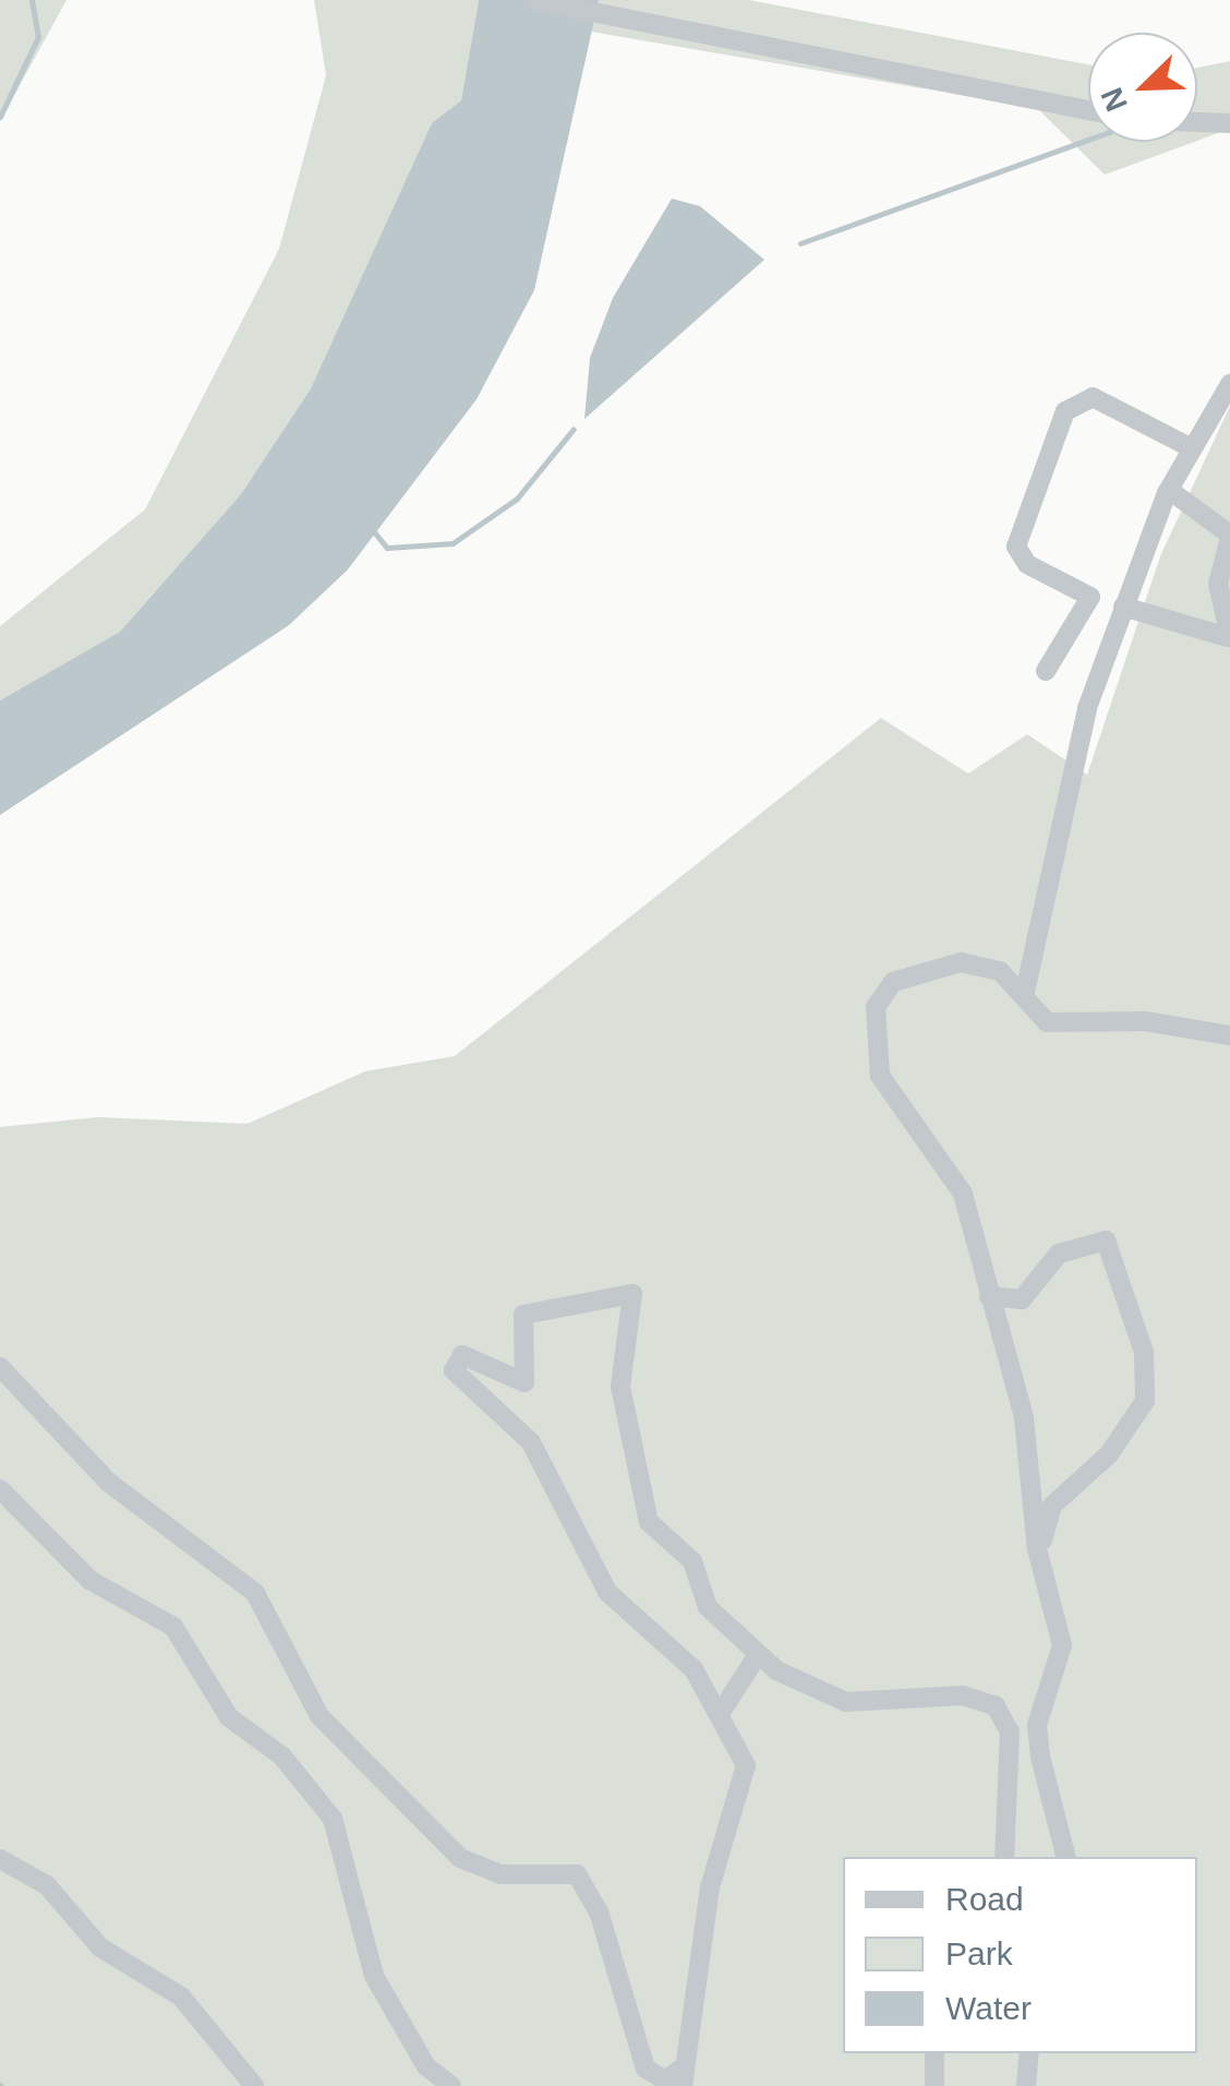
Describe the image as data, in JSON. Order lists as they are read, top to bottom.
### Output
{
  "legend": ["Road", "Park", "Water"],
  "north": "bottom left"
}
